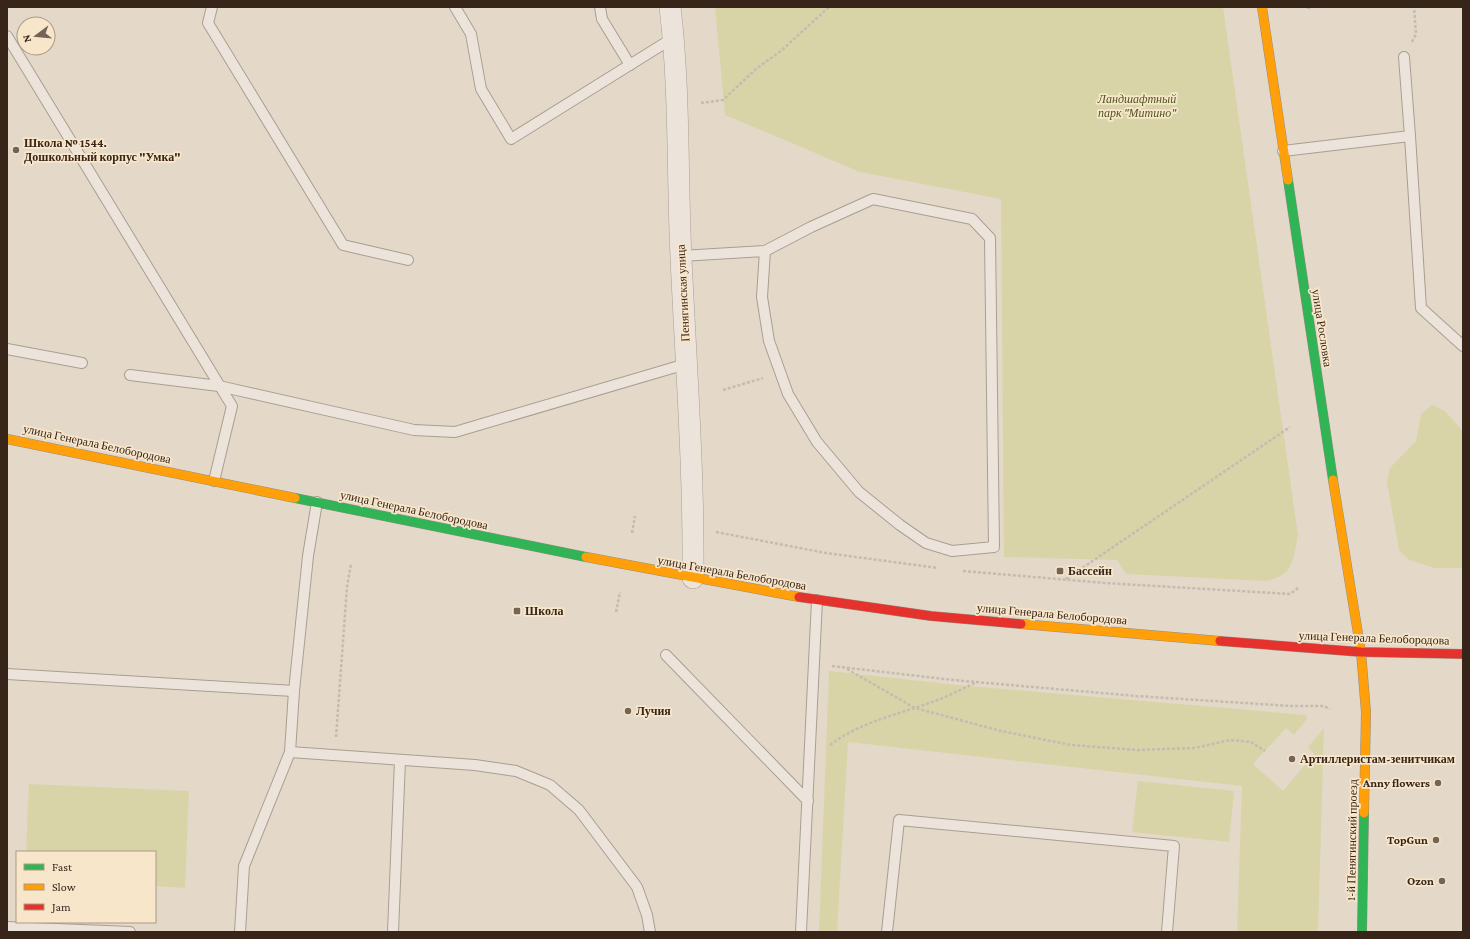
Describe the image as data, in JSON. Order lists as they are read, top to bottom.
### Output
{
  "streets": {
    "main road": ["улица Рословка", "улица Генерала Белобородова", "1-й Пенягинский проезд"],
    "street": ["Пенягинская улица"]
  },
  "crossings": [
    ["Пенягинская улица", "улица Генерала Белобородова"],
    ["улица Рословка", "улица Генерала Белобородова"],
    ["улица Рословка", "1-й Пенягинский проезд"],
    ["улица Генерала Белобородова", "1-й Пенягинский проезд"]
  ],
  "parks": ["Ландшафтный парк \"Митино\""],
  "places": {
    "other": [
      "Школа № 1544. Дошкольный корпус \"Умка\"",
      "Лучия",
      "Артиллеристам-зенитчикам",
      "Anny flowers",
      "TopGun",
      "Ozon"
    ],
    "transit": ["Бассейн", "Школа"]
  },
  "legend": ["Fast", "Slow", "Jam"],
  "north": "left"
}
